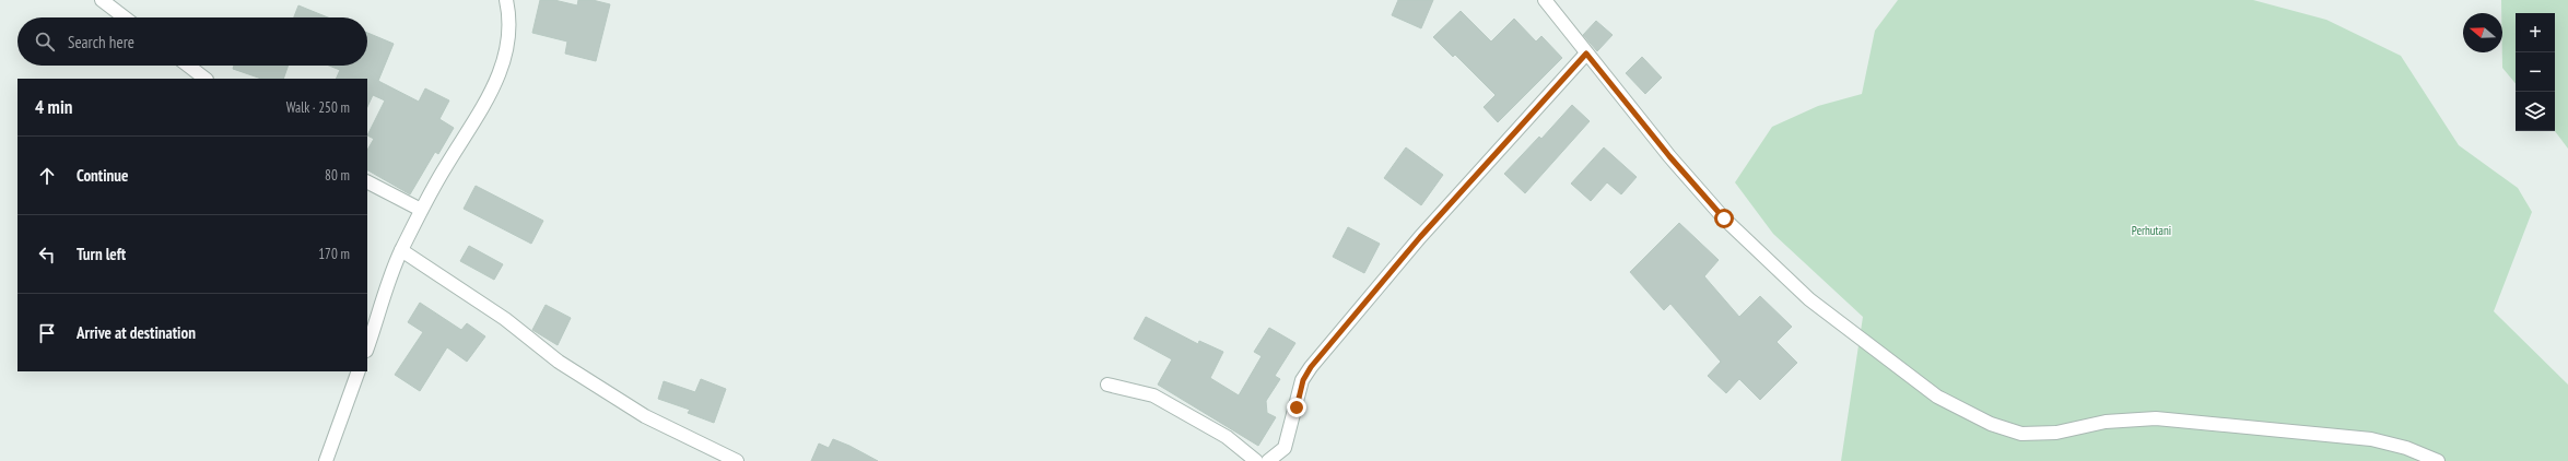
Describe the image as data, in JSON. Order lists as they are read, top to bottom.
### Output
{
  "parks": ["Perhutani"],
  "north": "left",
  "page": {
    "map_buttons": ["+", "−"],
    "search": "Search here",
    "heading": ["4 min", "Walk · 250 m"],
    "list": [
      ["Continue", "80 m"],
      ["Turn left", "170 m"],
      "Arrive at destination"
    ]
  }
}
